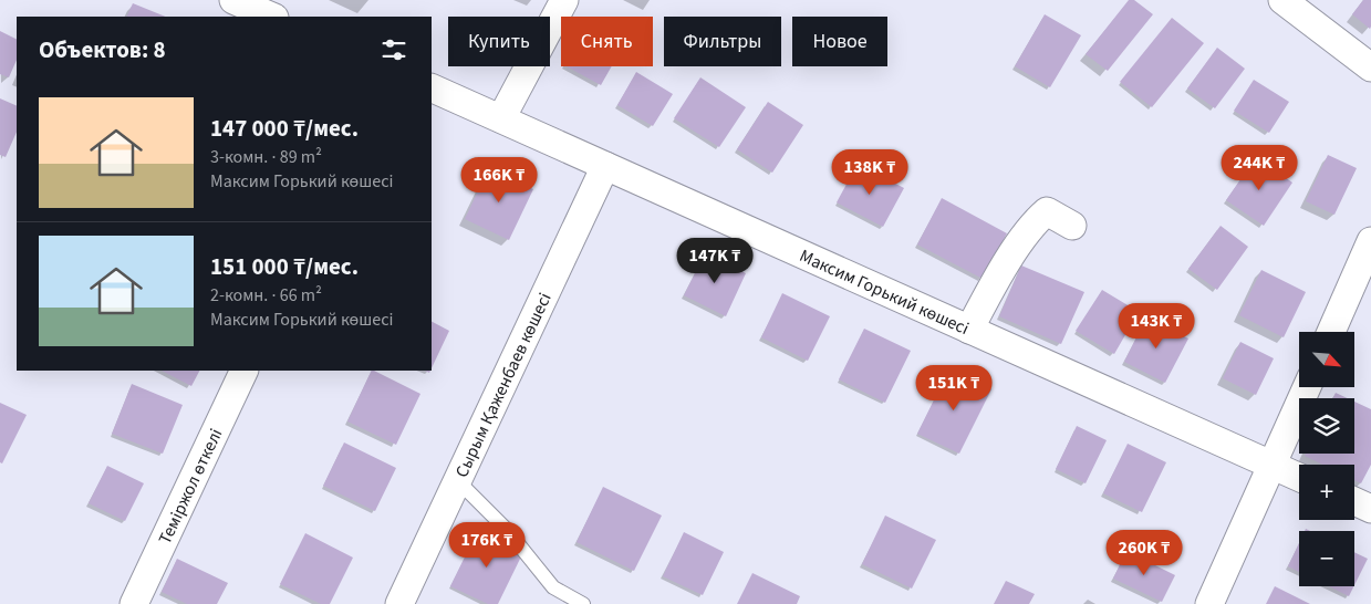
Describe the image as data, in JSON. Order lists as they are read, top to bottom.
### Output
{
  "streets": {
    "street": ["Максим Горький көшесі", "Сырым Қаженбаев көшесі", "Теміржол өткелі"]
  },
  "crossings": [
    ["Максим Горький көшесі", "Сырым Қаженбаев көшесі"]
  ],
  "north": "bottom right",
  "page": {
    "chip": [
      "Купить",
      "Снять",
      "Фильтры",
      "Новое"
    ],
    "heading": "Объектов: 8",
    "list": [
      {
        "name": "147 000 ₸/мес.",
        "note": "3-комн. · 89 m² · Максим Горький көшесі"
      },
      {
        "name": "151 000 ₸/мес.",
        "note": "2-комн. · 66 m² · Максим Горький көшесі"
      }
    ],
    "price": [
      "244K ₸",
      "138K ₸",
      "166K ₸",
      "147K ₸",
      "143K ₸",
      "151K ₸",
      "176K ₸",
      "260K ₸"
    ],
    "map_buttons": ["+", "−"]
  }
}
